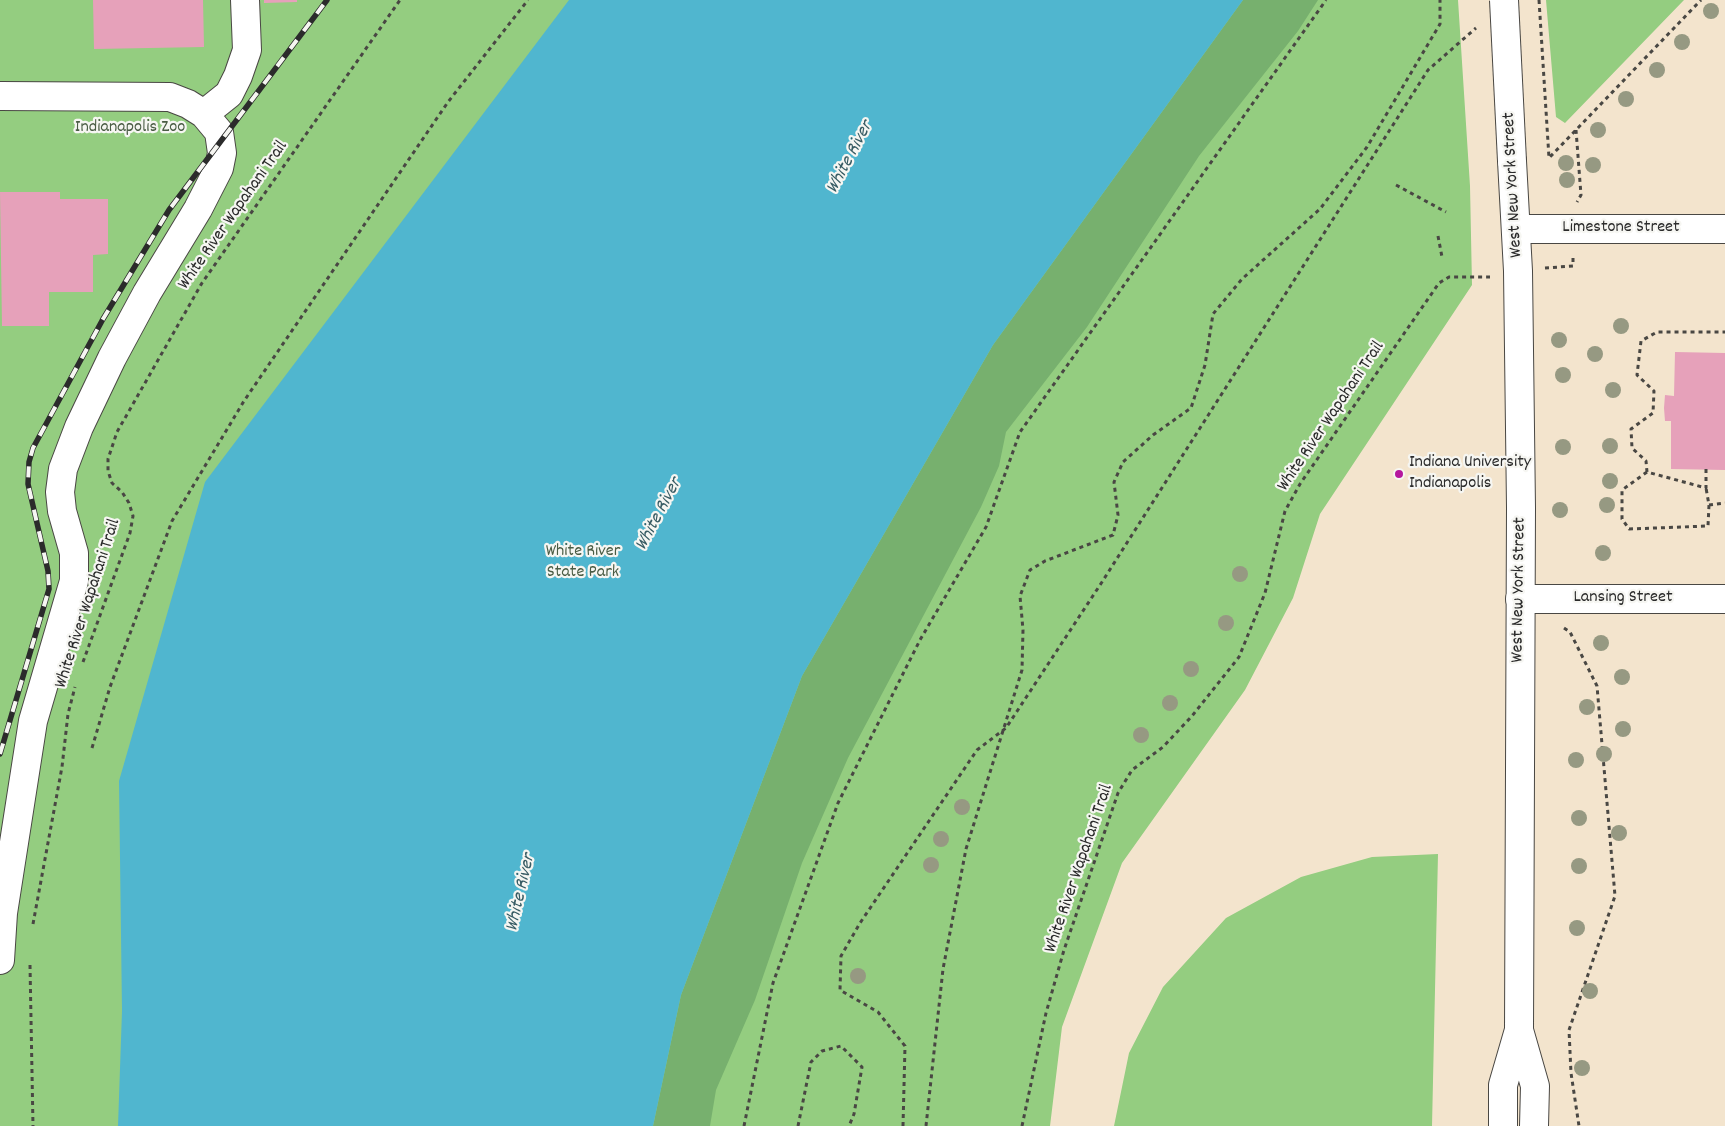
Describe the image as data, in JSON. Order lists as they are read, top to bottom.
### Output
{
  "streets": {
    "main road": ["West New York Street", "Limestone Street", "Lansing Street"],
    "path": ["White River Wapahani Trail"]
  },
  "crossings": [
    ["West New York Street", "Limestone Street"],
    ["West New York Street", "Lansing Street"]
  ],
  "water": ["White River"],
  "parks": ["Indianapolis Zoo", "White River State Park"],
  "places": ["Indiana University Indianapolis"]
}
